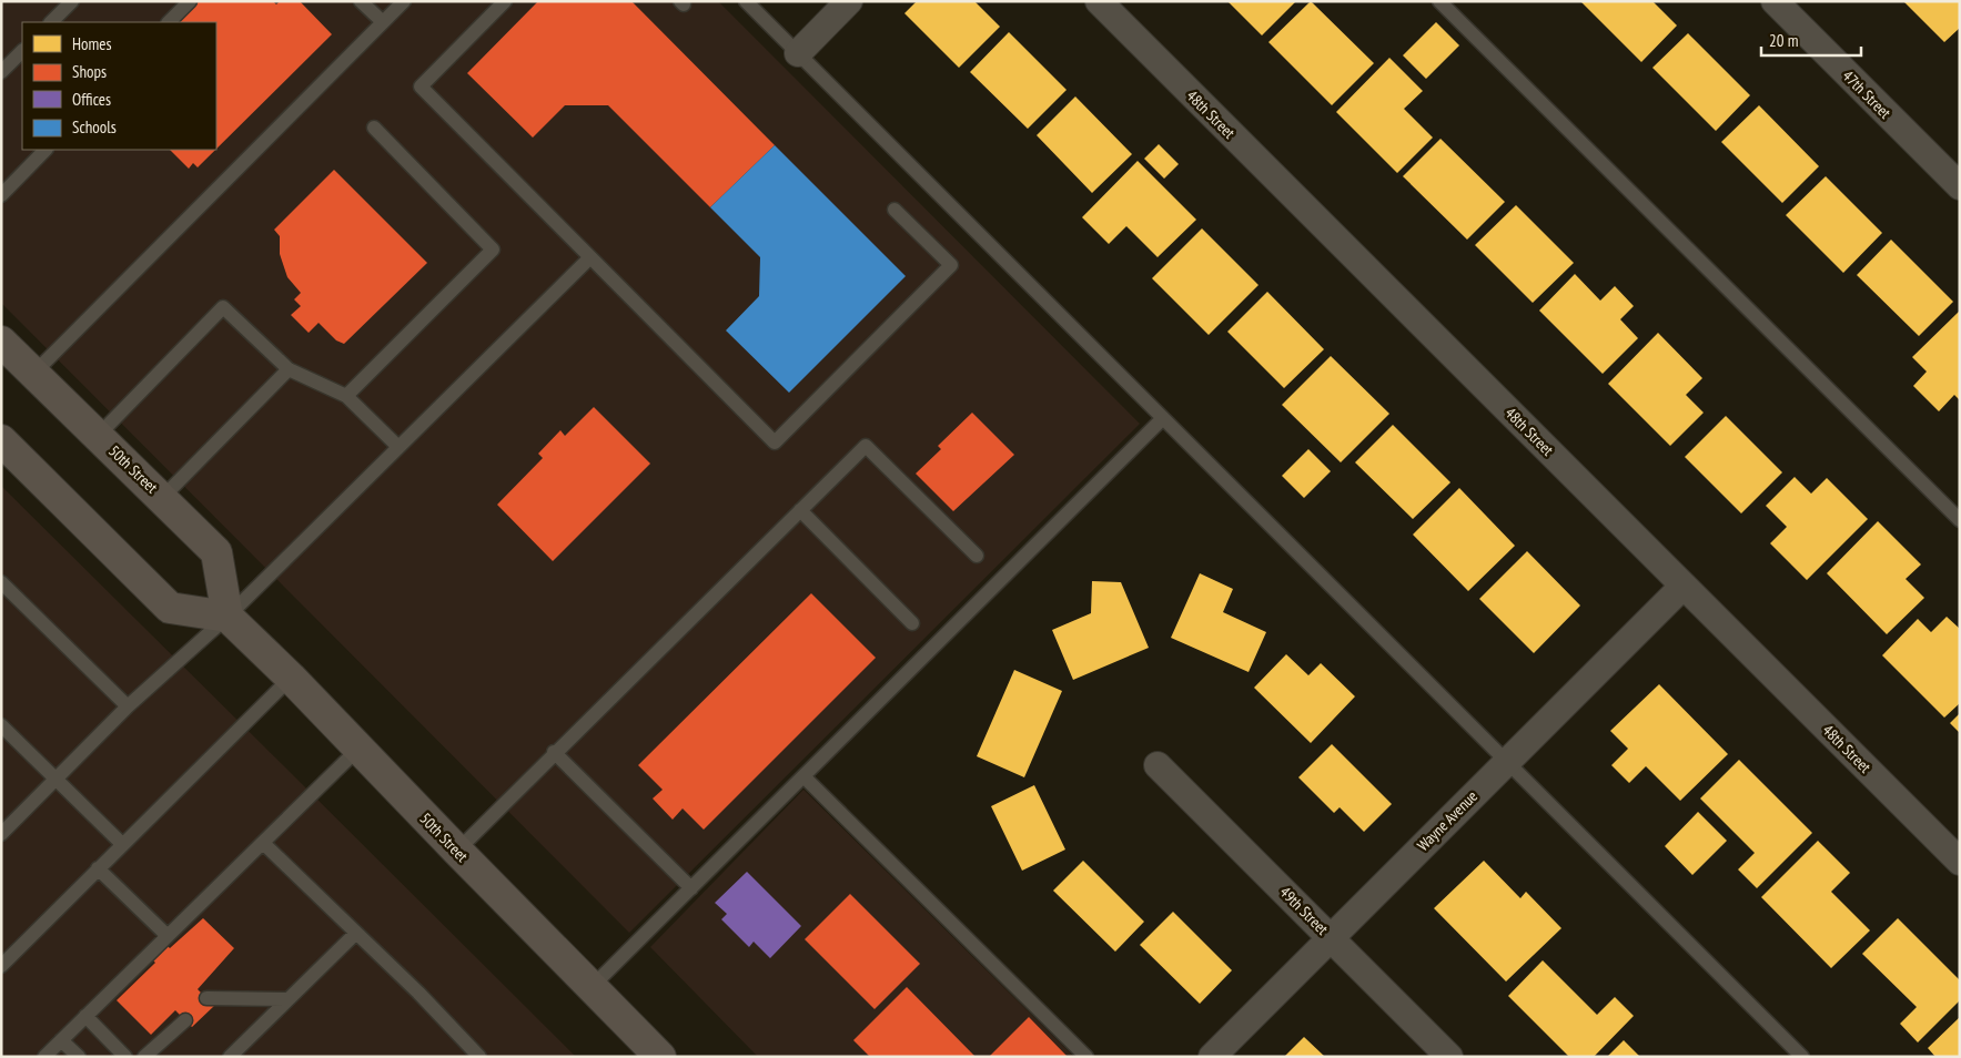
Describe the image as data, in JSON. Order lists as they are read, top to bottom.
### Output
{
  "streets": {
    "main road": ["50th Street"],
    "street": [
      "47th Street",
      "48th Street",
      "Wayne Avenue",
      "49th Street"
    ]
  },
  "crossings": [
    ["48th Street", "Wayne Avenue"],
    ["Wayne Avenue", "49th Street"]
  ],
  "legend": [
    "Homes",
    "Shops",
    "Offices",
    "Schools"
  ],
  "scale_bar": "20 m"
}
